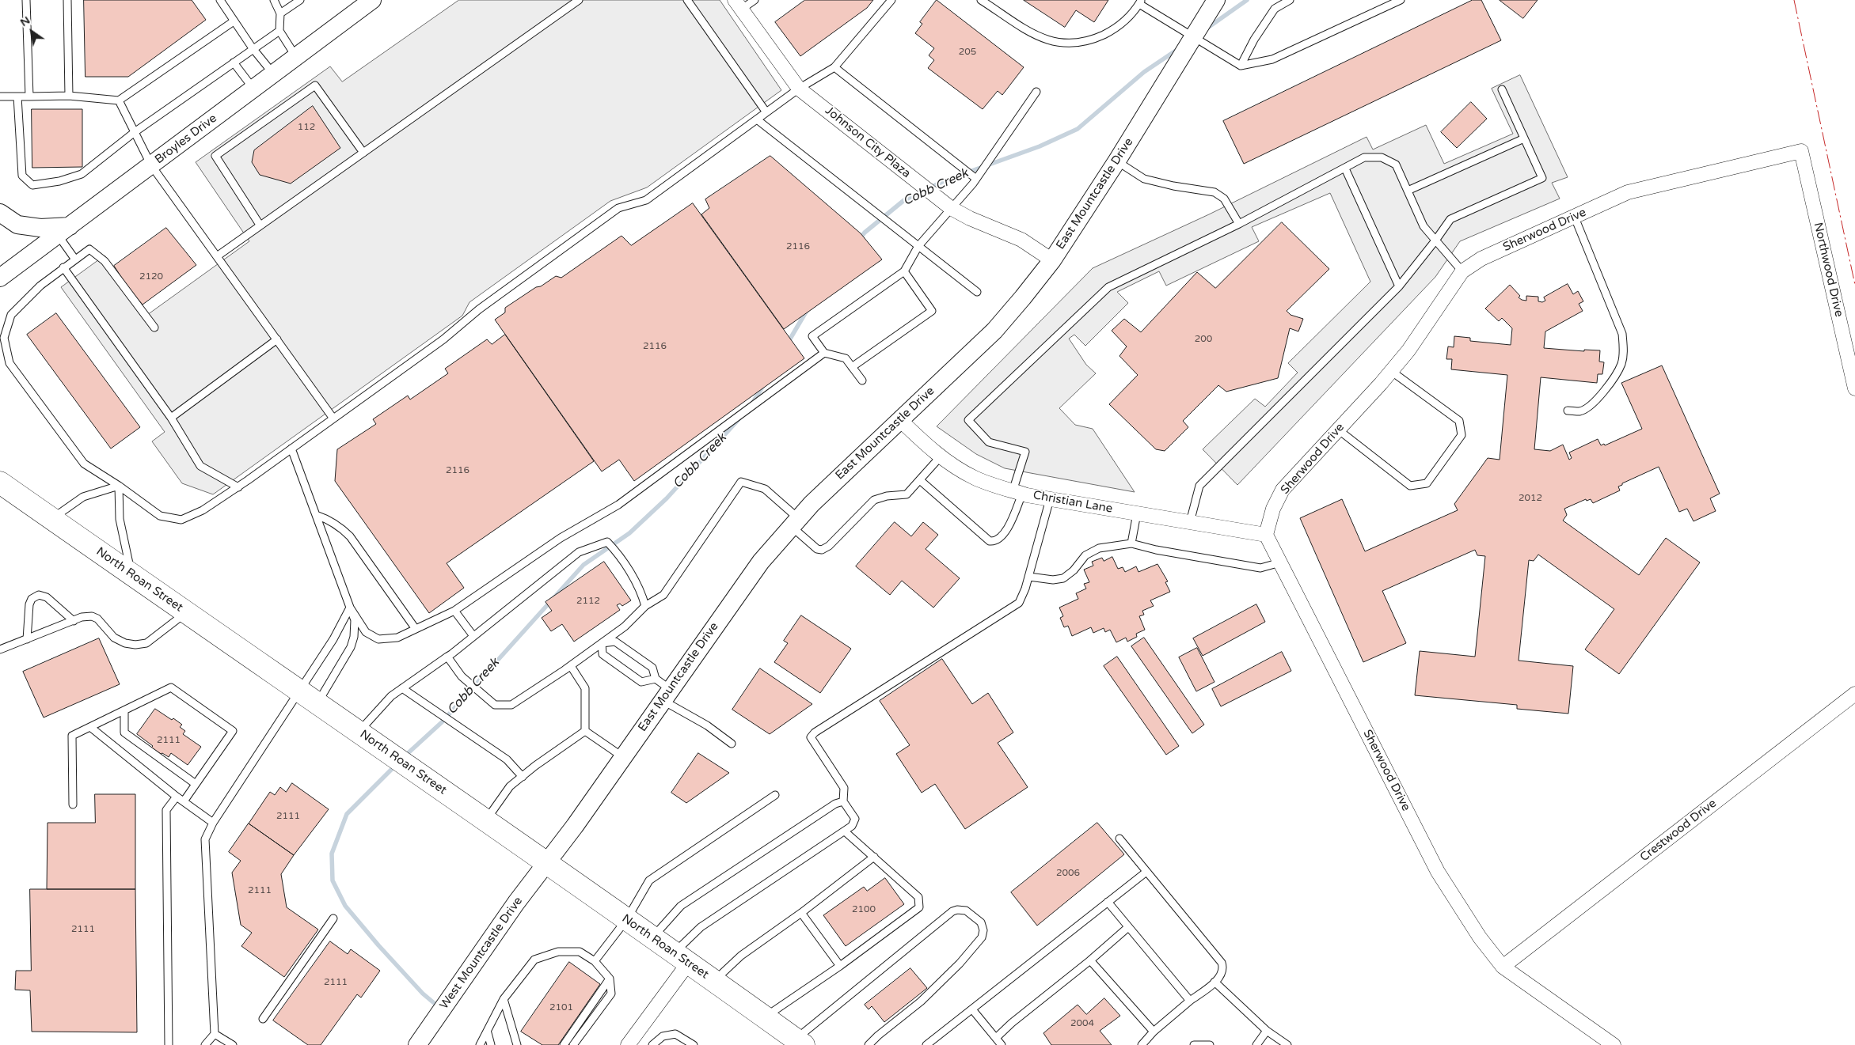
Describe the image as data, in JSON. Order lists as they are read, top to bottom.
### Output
{
  "streets": {
    "main road": ["North Roan Street"],
    "street": [
      "Broyles Drive",
      "Johnson City Plaza",
      "East Mountcastle Drive",
      "Sherwood Drive",
      "Northwood Drive",
      "Christian Lane",
      "Crestwood Drive",
      "West Mountcastle Drive"
    ]
  },
  "crossings": [
    ["Johnson City Plaza", "East Mountcastle Drive"],
    ["East Mountcastle Drive", "Christian Lane"],
    ["East Mountcastle Drive", "North Roan Street"],
    ["East Mountcastle Drive", "West Mountcastle Drive"],
    ["Sherwood Drive", "Northwood Drive"],
    ["Sherwood Drive", "Christian Lane"],
    ["Sherwood Drive", "Crestwood Drive"],
    ["North Roan Street", "West Mountcastle Drive"]
  ],
  "water": ["Cobb Creek"],
  "house_numbers": [
    "205",
    "112",
    "2116",
    "2120",
    "200",
    "2116",
    "2116",
    "2012",
    "2112",
    "2111",
    "2111",
    "2006",
    "2111",
    "2100",
    "2111",
    "2111",
    "2101",
    "2004"
  ],
  "north": "top left"
}
